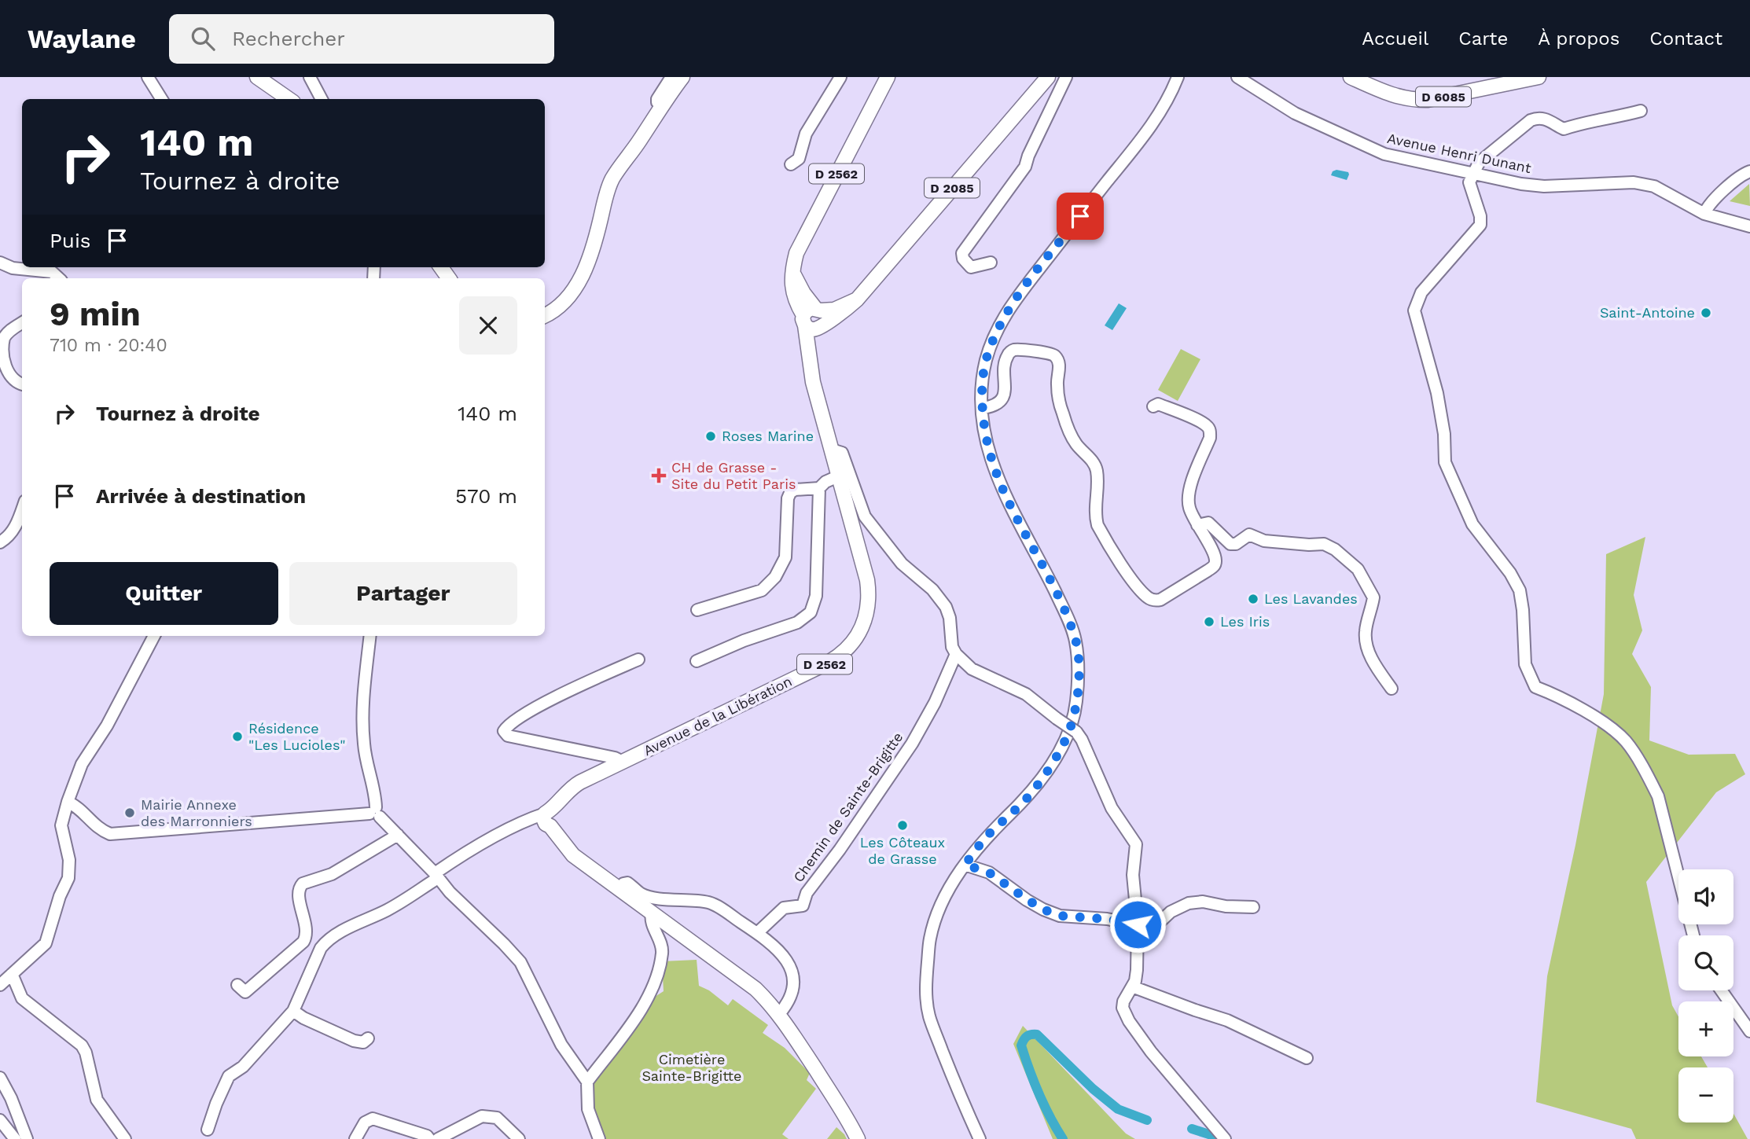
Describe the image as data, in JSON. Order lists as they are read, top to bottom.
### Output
{
  "streets": {
    "main road": [
      "D 6085",
      "D 2562",
      "D 2085",
      "Avenue de la Libération"
    ],
    "street": ["Avenue Henri Dunant", "Chemin de Sainte-Brigitte"]
  },
  "crossings": [
    ["D 2562", "D 2085"],
    ["D 2562", "Avenue de la Libération"],
    ["D 2085", "Avenue de la Libération"]
  ],
  "parks": ["Cimetière Sainte-Brigitte"],
  "places": {
    "other": [
      "Saint-Antoine",
      "Roses Marine",
      "Les Lavandes",
      "Les Iris",
      "Résidence \"Les Lucioles\"",
      "Mairie Annexe des Marronniers",
      "Les Côteaux de Grasse"
    ],
    "health": ["CH de Grasse - Site du Petit Paris"]
  },
  "page": {
    "header": "Waylane",
    "search": "Rechercher",
    "nav": [
      "Accueil",
      "Carte",
      "À propos",
      "Contact"
    ],
    "turn": ["140 m", "Tournez à droite"],
    "then": "Puis",
    "heading": ["9 min", "710 m · 20:40"],
    "list": [
      {
        "name": "Tournez à droite",
        "value": "140 m"
      },
      {
        "name": "Arrivée à destination",
        "value": "570 m"
      }
    ],
    "buttons": ["Quitter", "Partager"],
    "map_buttons": ["+", "−"]
  }
}
